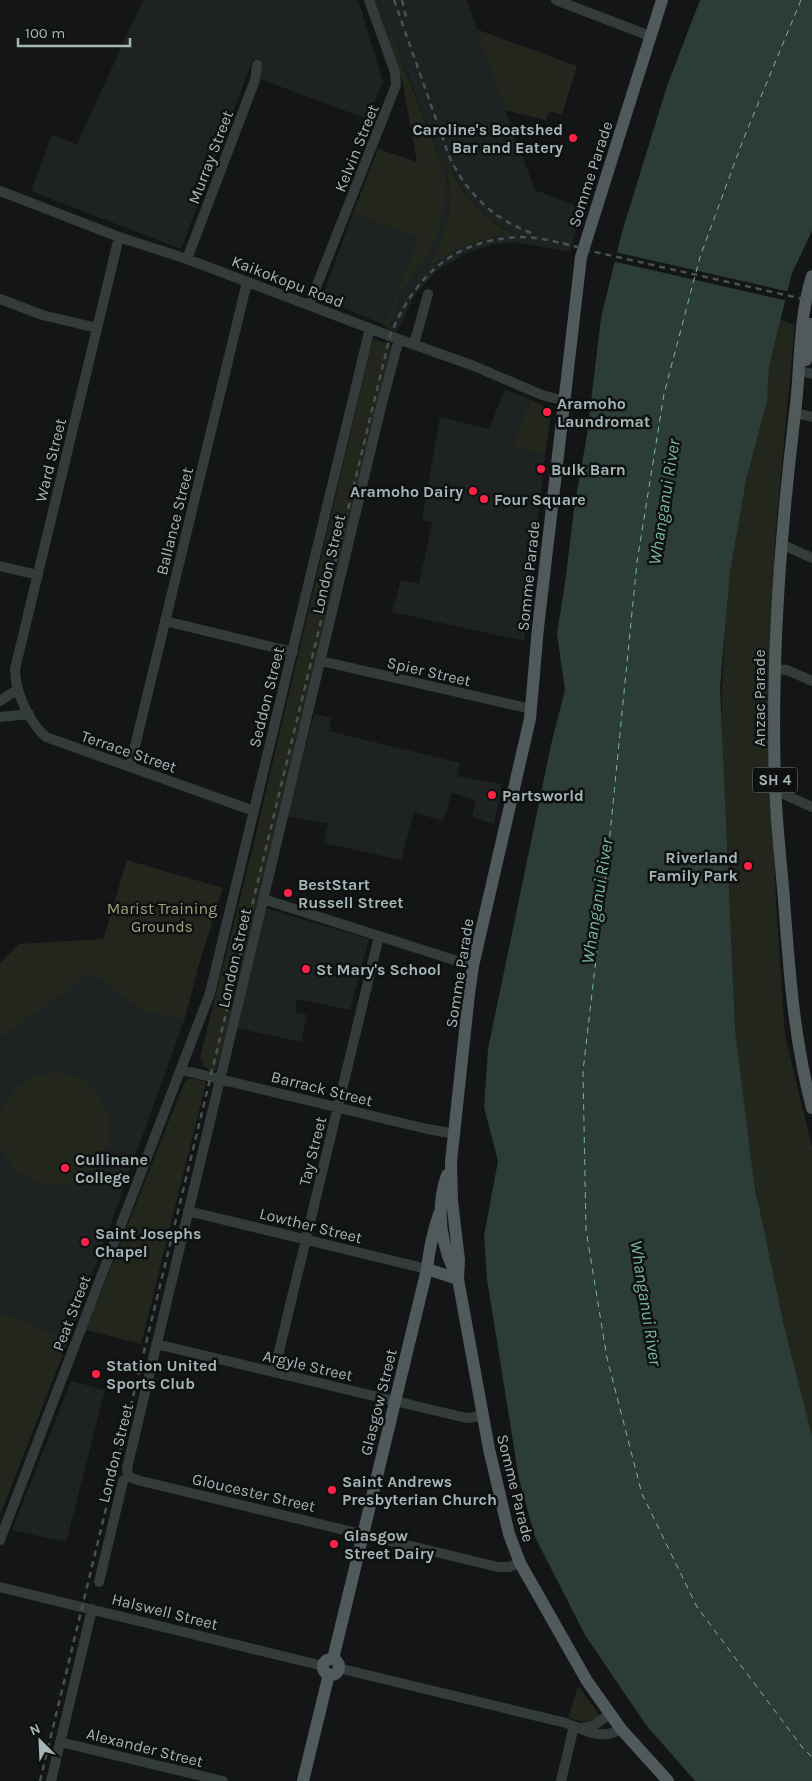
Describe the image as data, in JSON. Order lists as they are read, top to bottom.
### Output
{
  "streets": {
    "main road": [
      "Somme Parade",
      "Anzac Parade",
      "SH 4",
      "Glasgow Street"
    ],
    "street": [
      "Kelvin Street",
      "Murray Street",
      "Kaikokopu Road",
      "Ward Street",
      "Ballance Street",
      "London Street",
      "Spier Street",
      "Seddon Street",
      "Terrace Street",
      "Barrack Street",
      "Tay Street",
      "Lowther Street",
      "Peat Street",
      "Argyle Street",
      "Gloucester Street",
      "Halswell Street",
      "Alexander Street"
    ]
  },
  "crossings": [
    ["Kelvin Street", "Kaikokopu Road"],
    ["Murray Street", "Kaikokopu Road"],
    ["Somme Parade", "Kaikokopu Road"],
    ["Somme Parade", "Spier Street"],
    ["Somme Parade", "Barrack Street"],
    ["Somme Parade", "Argyle Street"],
    ["Somme Parade", "Glasgow Street"],
    ["Somme Parade", "Gloucester Street"],
    ["Somme Parade", "Halswell Street"],
    ["Kaikokopu Road", "Ward Street"],
    ["Kaikokopu Road", "Ballance Street"],
    ["Kaikokopu Road", "London Street"],
    ["Kaikokopu Road", "Seddon Street"],
    ["Ward Street", "Terrace Street"],
    ["Ballance Street", "Terrace Street"],
    ["London Street", "Spier Street"],
    ["London Street", "Barrack Street"],
    ["London Street", "Lowther Street"],
    ["London Street", "Argyle Street"],
    ["London Street", "Gloucester Street"],
    ["Seddon Street", "Terrace Street"],
    ["Seddon Street", "Barrack Street"],
    ["Seddon Street", "Peat Street"],
    ["Barrack Street", "Tay Street"],
    ["Barrack Street", "Peat Street"],
    ["Tay Street", "Lowther Street"],
    ["Tay Street", "Argyle Street"],
    ["Lowther Street", "Glasgow Street"],
    ["Argyle Street", "Glasgow Street"],
    ["Glasgow Street", "Gloucester Street"],
    ["Glasgow Street", "Halswell Street"]
  ],
  "water": ["Whanganui River"],
  "parks": ["Marist Training Grounds"],
  "places": [
    "Caroline's Boatshed Bar and Eatery",
    "Aramoho Laundromat",
    "Bulk Barn",
    "Aramoho Dairy",
    "Four Square",
    "Partsworld",
    "Riverland Family Park",
    "BestStart Russell Street",
    "St Mary's School",
    "Cullinane College",
    "Saint Josephs Chapel",
    "Station United Sports Club",
    "Saint Andrews Presbyterian Church",
    "Glasgow Street Dairy"
  ],
  "scale_bar": "100 m",
  "north": "top left"
}
